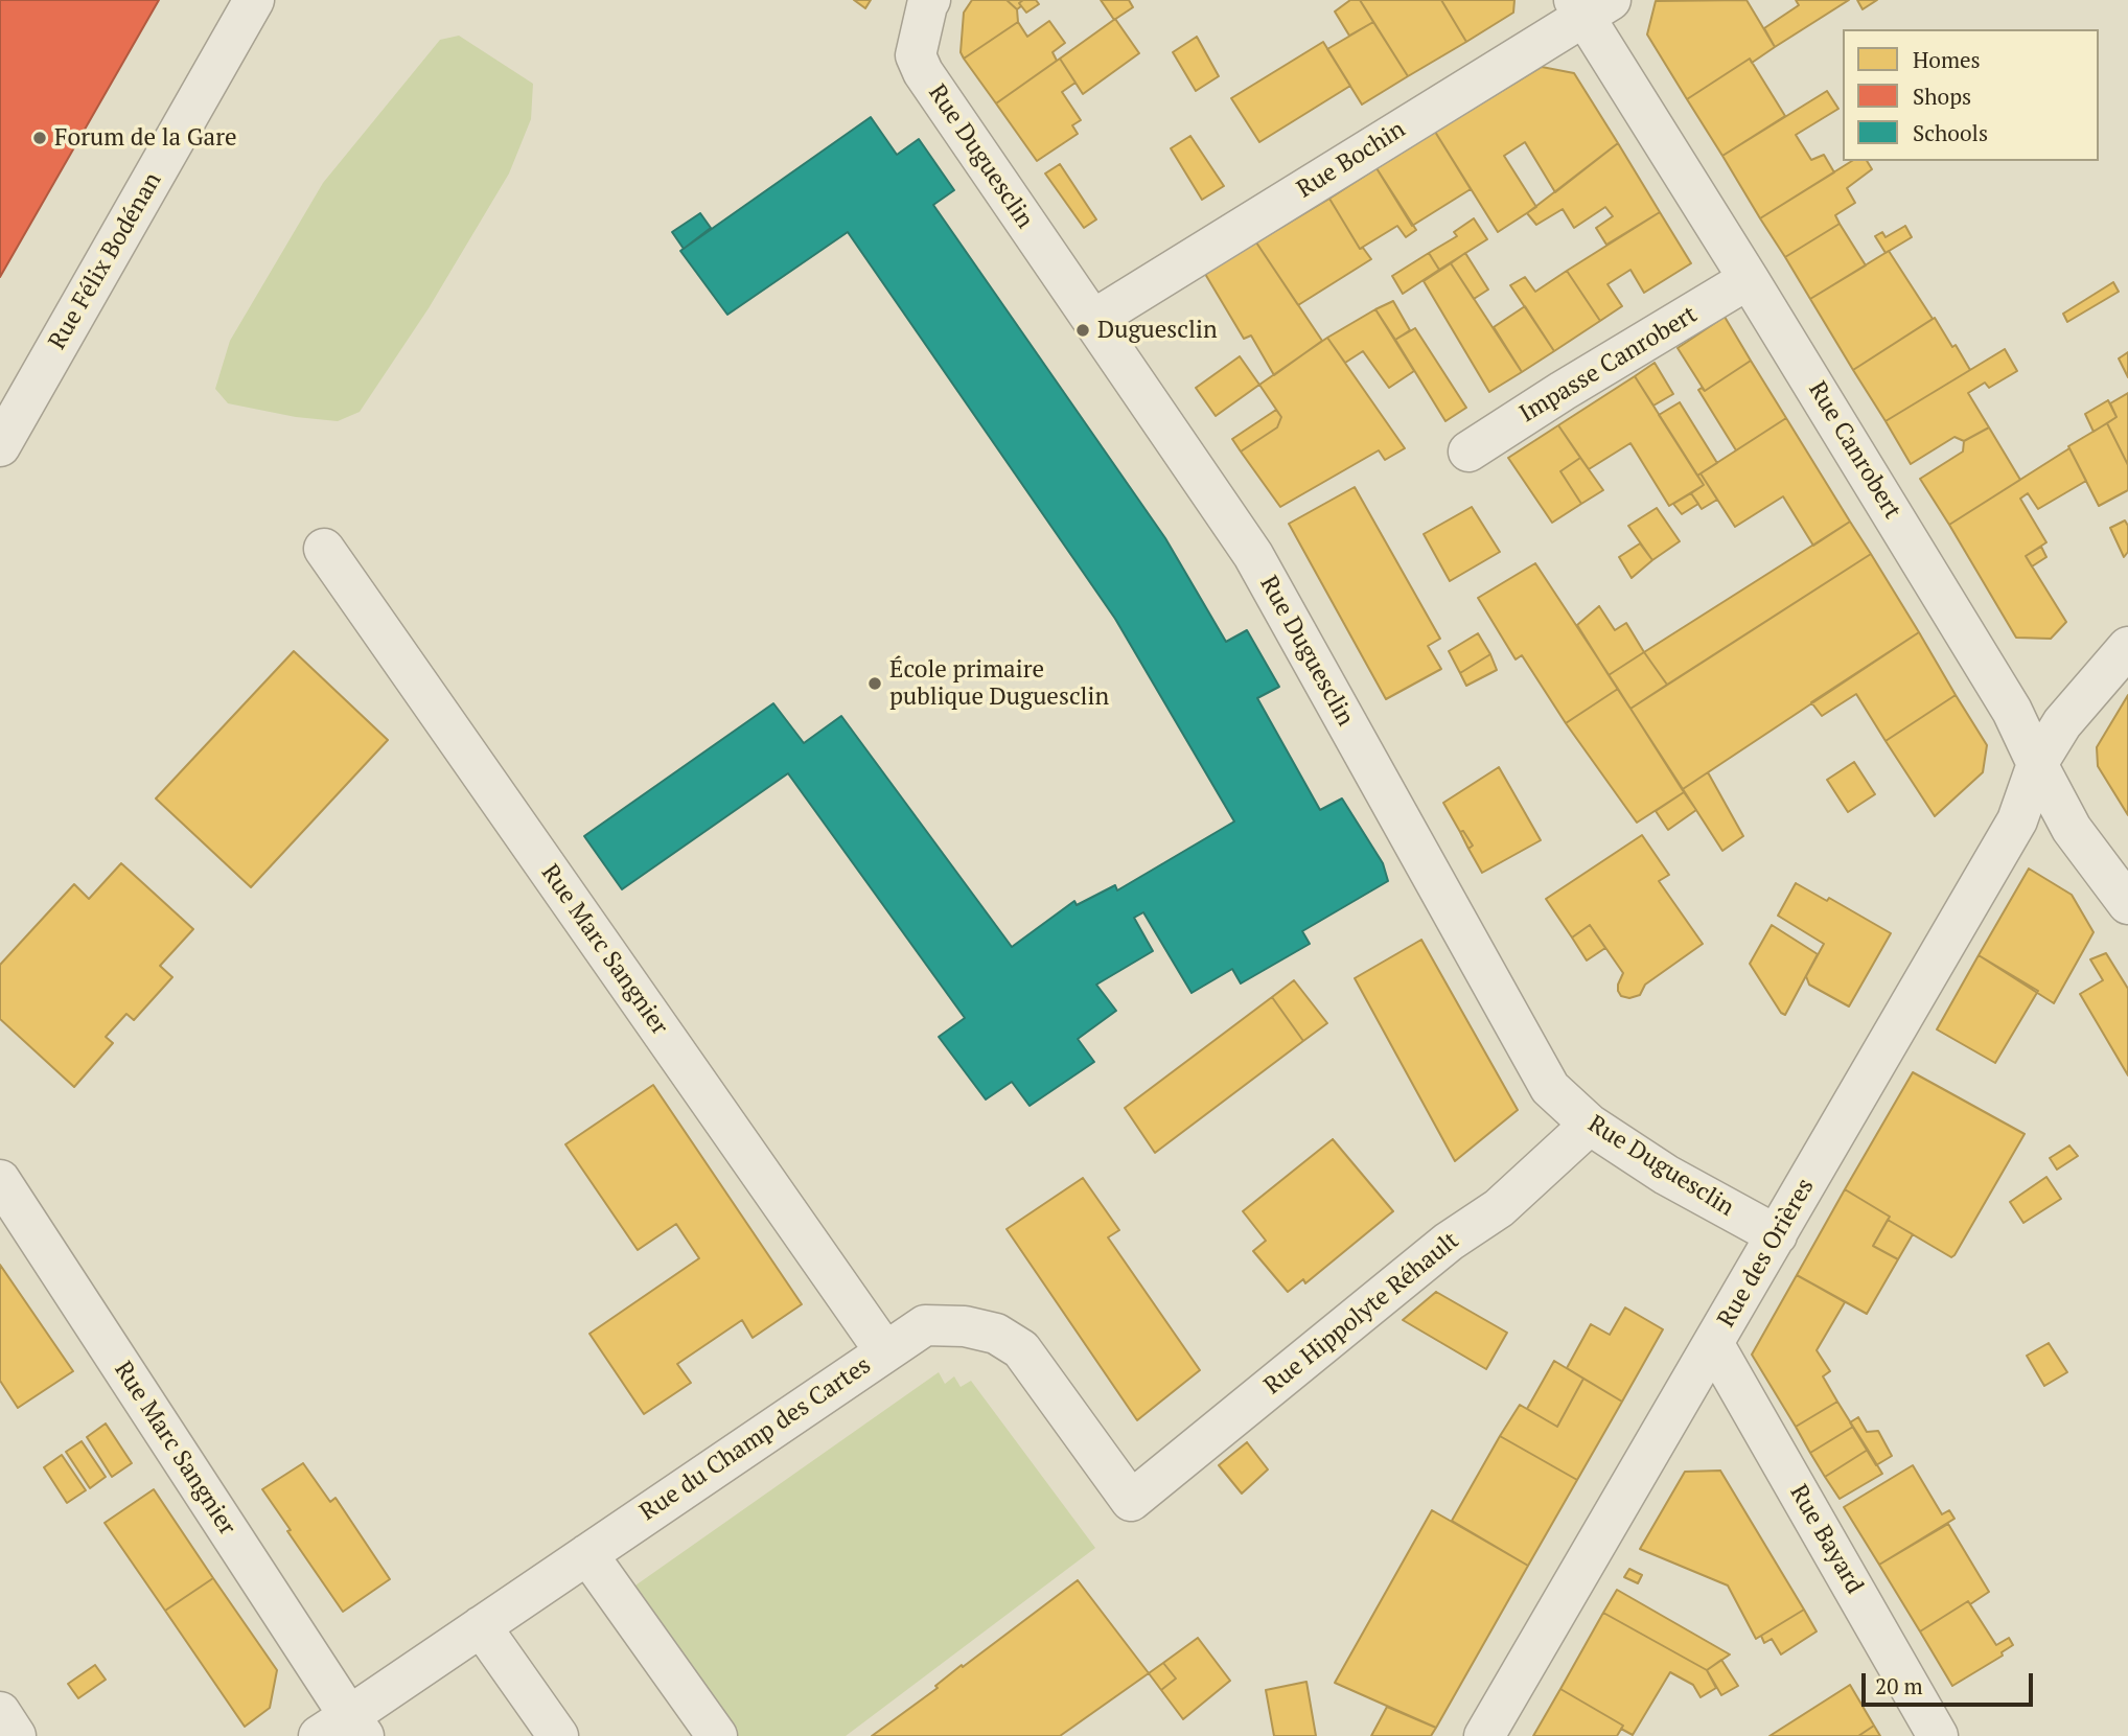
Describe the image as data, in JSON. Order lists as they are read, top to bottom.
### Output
{
  "streets": {
    "street": [
      "Rue Duguesclin",
      "Rue Bochin",
      "Rue Félix Bodénan",
      "Impasse Canrobert",
      "Rue Canrobert",
      "Rue Marc Sangnier",
      "Rue des Orières",
      "Rue Hippolyte Réhault",
      "Rue du Champ des Cartes",
      "Rue Bayard"
    ]
  },
  "crossings": [
    ["Rue Duguesclin", "Rue Bochin"],
    ["Rue Duguesclin", "Rue des Orières"],
    ["Rue Duguesclin", "Rue Hippolyte Réhault"],
    ["Rue Bochin", "Rue Canrobert"],
    ["Impasse Canrobert", "Rue Canrobert"],
    ["Rue Canrobert", "Rue des Orières"],
    ["Rue Marc Sangnier", "Rue du Champ des Cartes"],
    ["Rue des Orières", "Rue Bayard"],
    ["Rue Hippolyte Réhault", "Rue du Champ des Cartes"]
  ],
  "places": ["Forum de la Gare", "Duguesclin", "École primaire publique Duguesclin"],
  "legend": ["Homes", "Shops", "Schools"],
  "scale_bar": "20 m"
}
